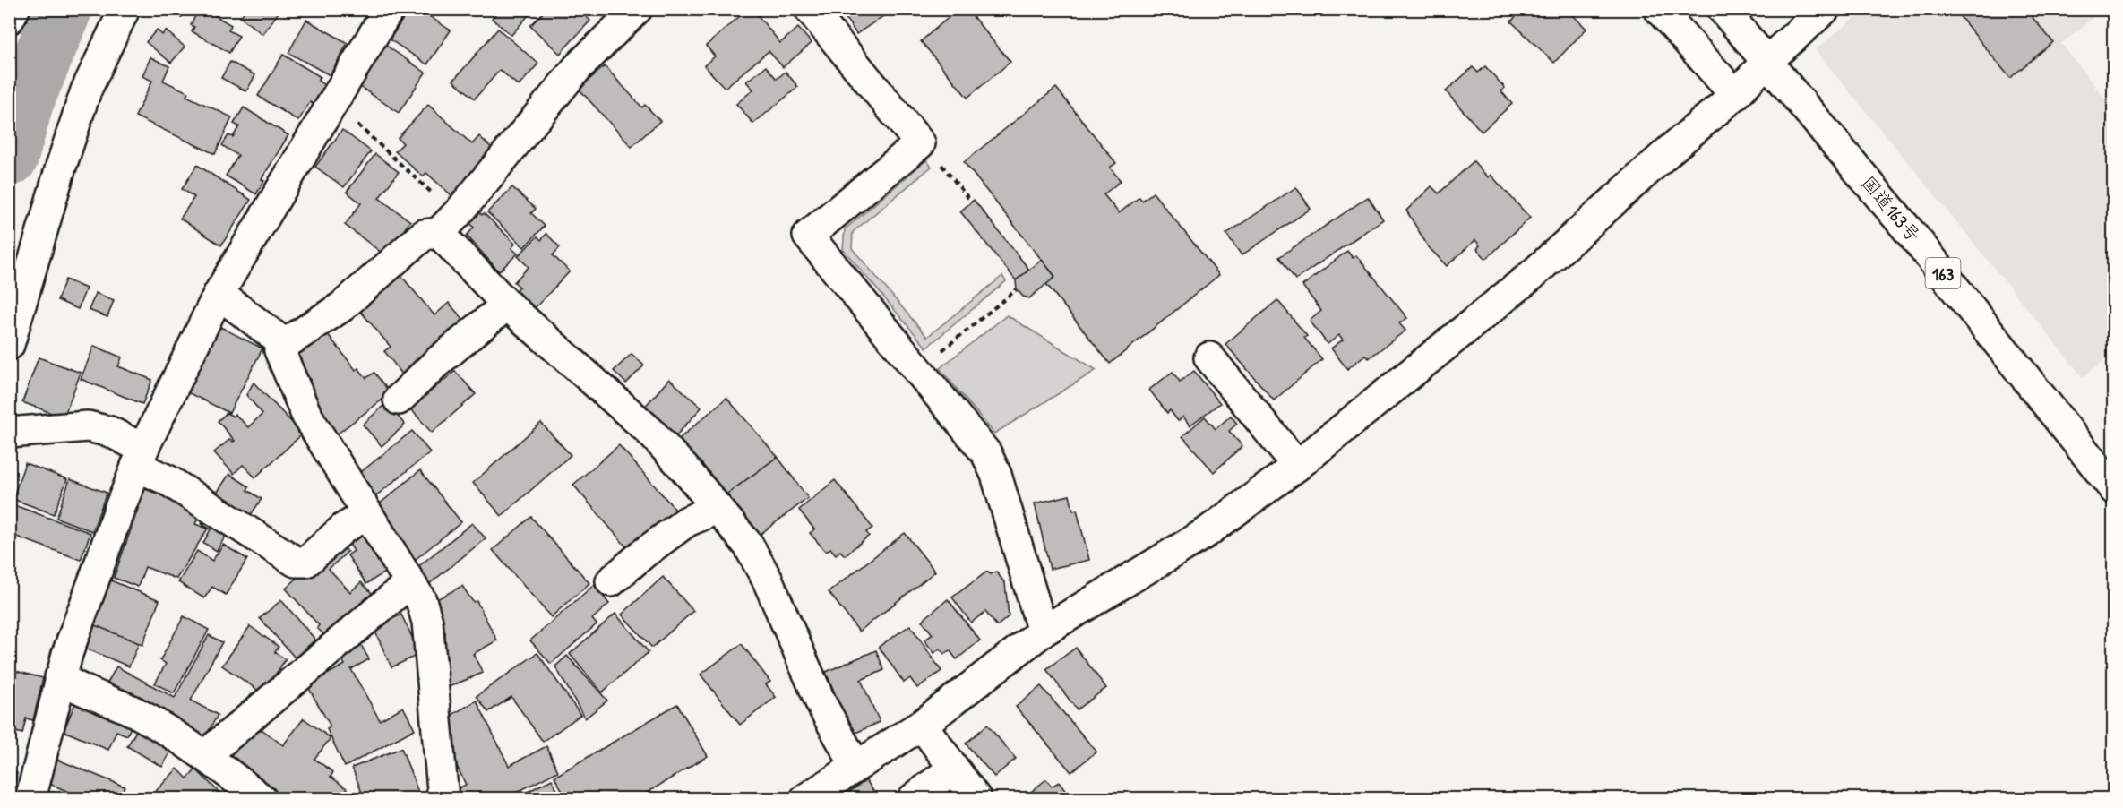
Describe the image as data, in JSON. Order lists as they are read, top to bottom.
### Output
{
  "streets": {
    "main road": ["国道163号", "163"]
  }
}
